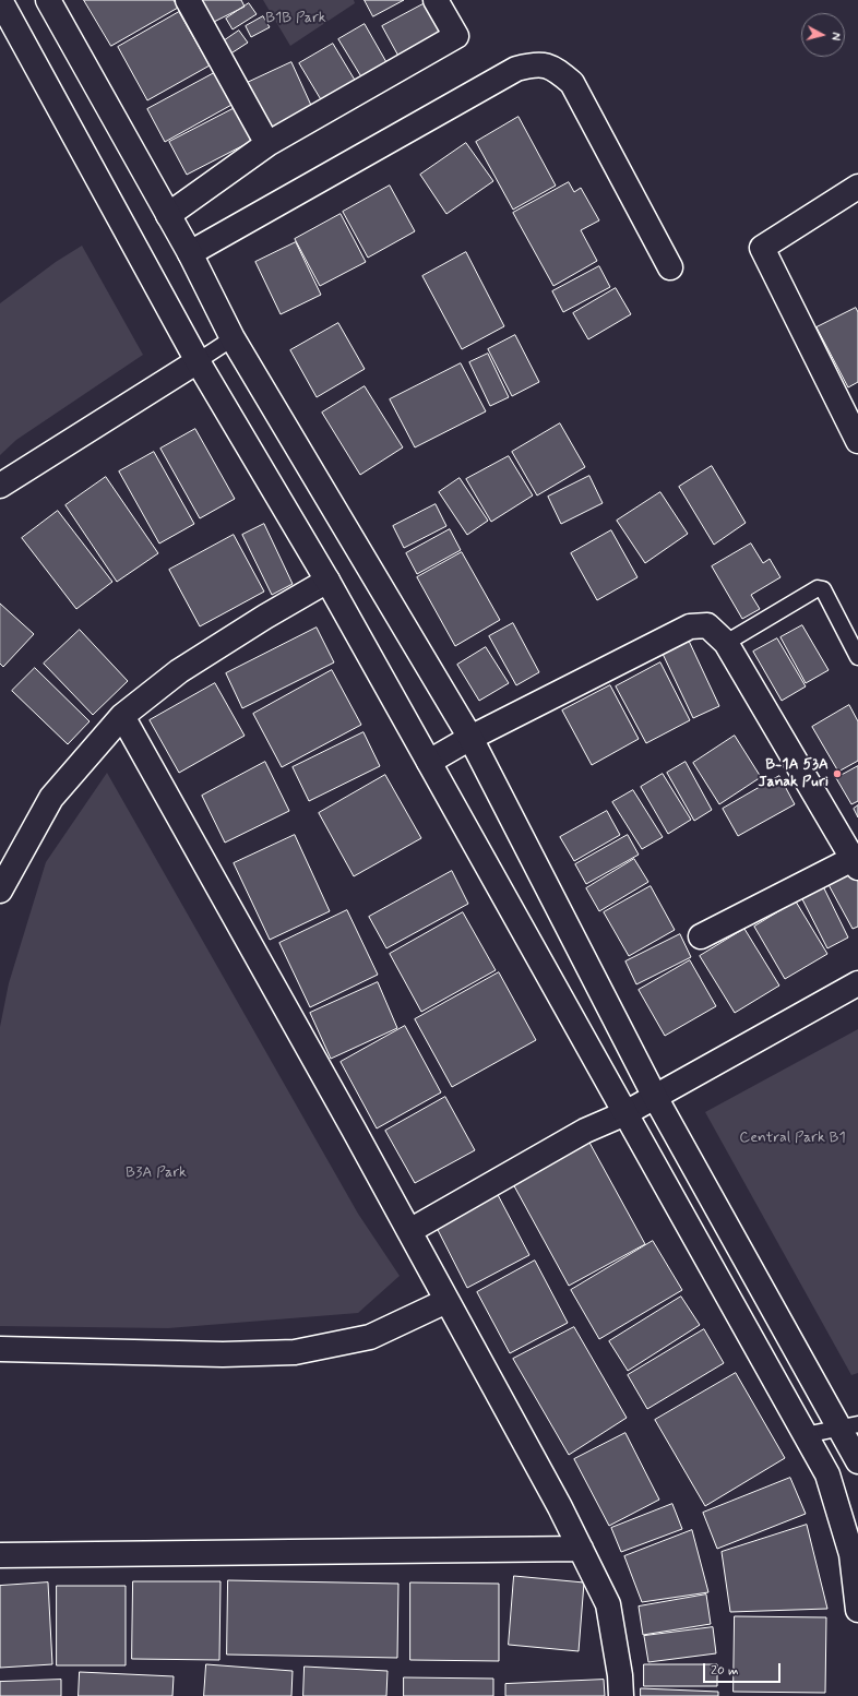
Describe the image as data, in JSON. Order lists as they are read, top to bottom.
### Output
{
  "parks": ["B1B Park", "Central Park B1", "B3A Park"],
  "places": ["B-1A 53A Janak Puri"],
  "scale_bar": "20 m",
  "north": "right"
}
